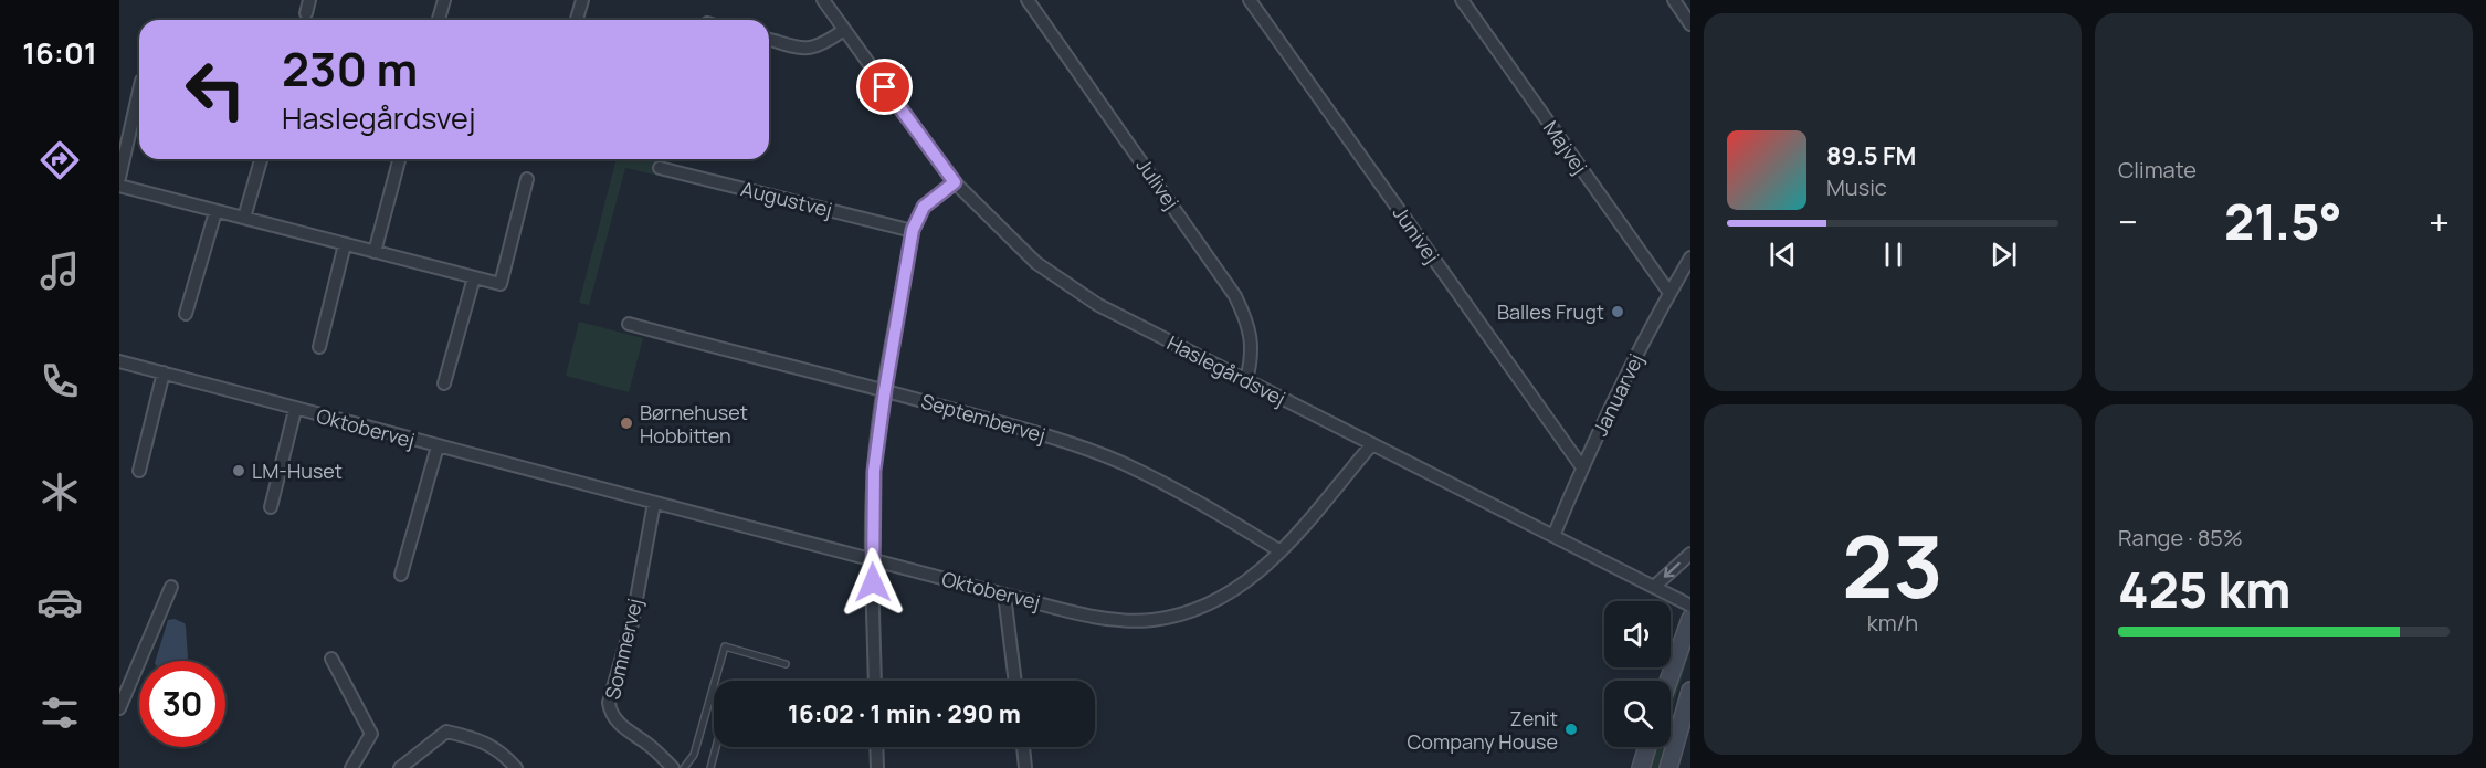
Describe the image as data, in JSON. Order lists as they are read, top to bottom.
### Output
{
  "streets": {
    "street": [
      "Majvej",
      "Julivej",
      "Augustvej",
      "Junivej",
      "Haslegårdsvej",
      "Januarvej",
      "Septembervej",
      "Oktobervej",
      "Sommervej"
    ]
  },
  "crossings": [
    ["Majvej", "Januarvej"],
    ["Julivej", "Haslegårdsvej"],
    ["Junivej", "Januarvej"],
    ["Haslegårdsvej", "Januarvej"],
    ["Haslegårdsvej", "Oktobervej"],
    ["Septembervej", "Oktobervej"],
    ["Oktobervej", "Sommervej"]
  ],
  "places": [
    "Balles Frugt",
    "Børnehuset Hobbitten",
    "LM-Huset",
    "Zenit Company House"
  ],
  "page": {
    "tabs": "16:01",
    "tile": [
      "Climate",
      ["23", "km/h"],
      ["Range · 85%", "425 km"]
    ],
    "turn": ["230 m", "Haslegårdsvej"],
    "song": ["89.5 FM", "Music"],
    "heat": ["−", "21.5°", "+"],
    "limit": "30",
    "trip": "16:02 · 1 min · 290 m"
  }
}
